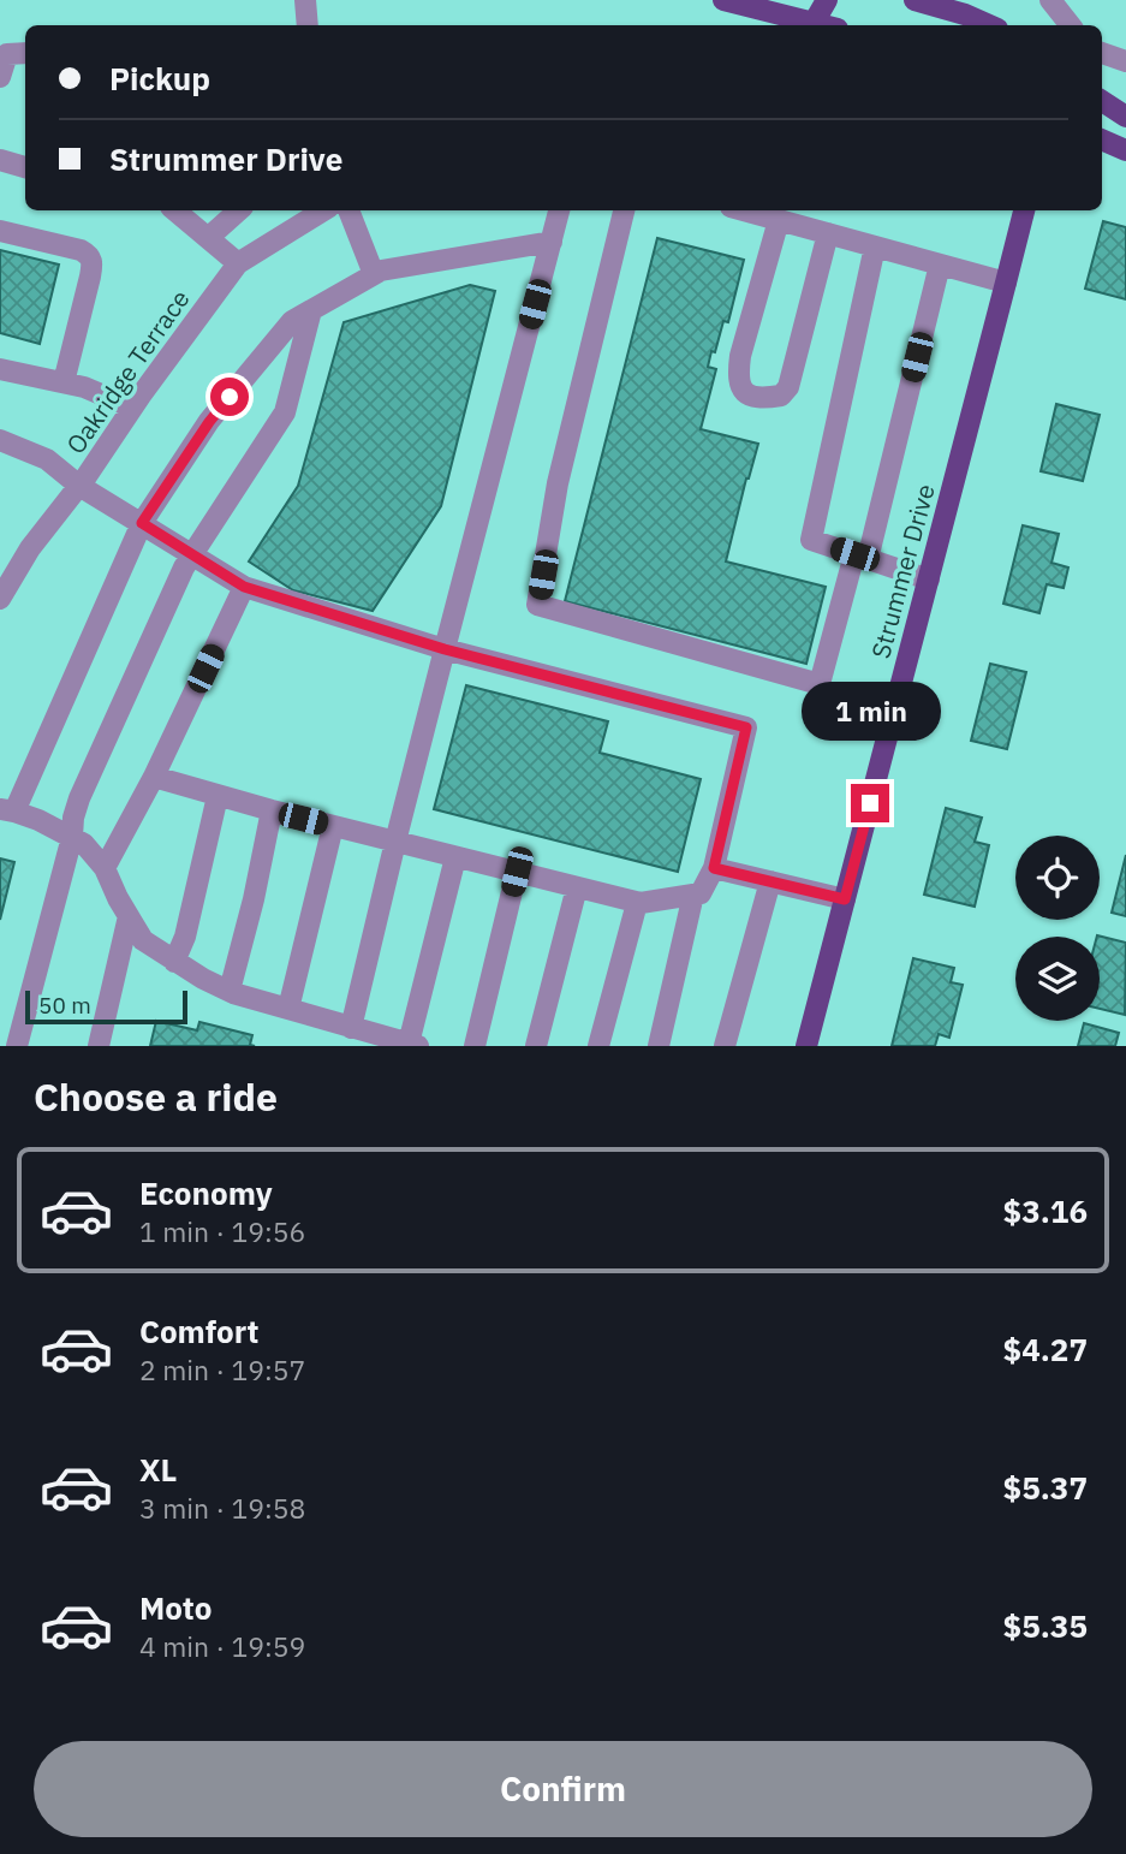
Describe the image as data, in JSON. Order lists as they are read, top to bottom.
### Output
{
  "streets": {
    "main road": ["Strummer Drive"],
    "street": ["Oakridge Terrace"]
  },
  "scale_bar": "50 m",
  "page": {
    "banner": ["Pickup", "Strummer Drive"],
    "bubble": "1 min",
    "scale": "50 m",
    "heading": "Choose a ride",
    "list": [
      {
        "name": "Economy",
        "note": "1 min · 19:56",
        "value": "$3.16"
      },
      {
        "name": "Comfort",
        "note": "2 min · 19:57",
        "value": "$4.27"
      },
      {
        "name": "XL",
        "note": "3 min · 19:58",
        "value": "$5.37"
      },
      {
        "name": "Moto",
        "note": "4 min · 19:59",
        "value": "$5.35"
      }
    ],
    "buttons": "Confirm"
  }
}
